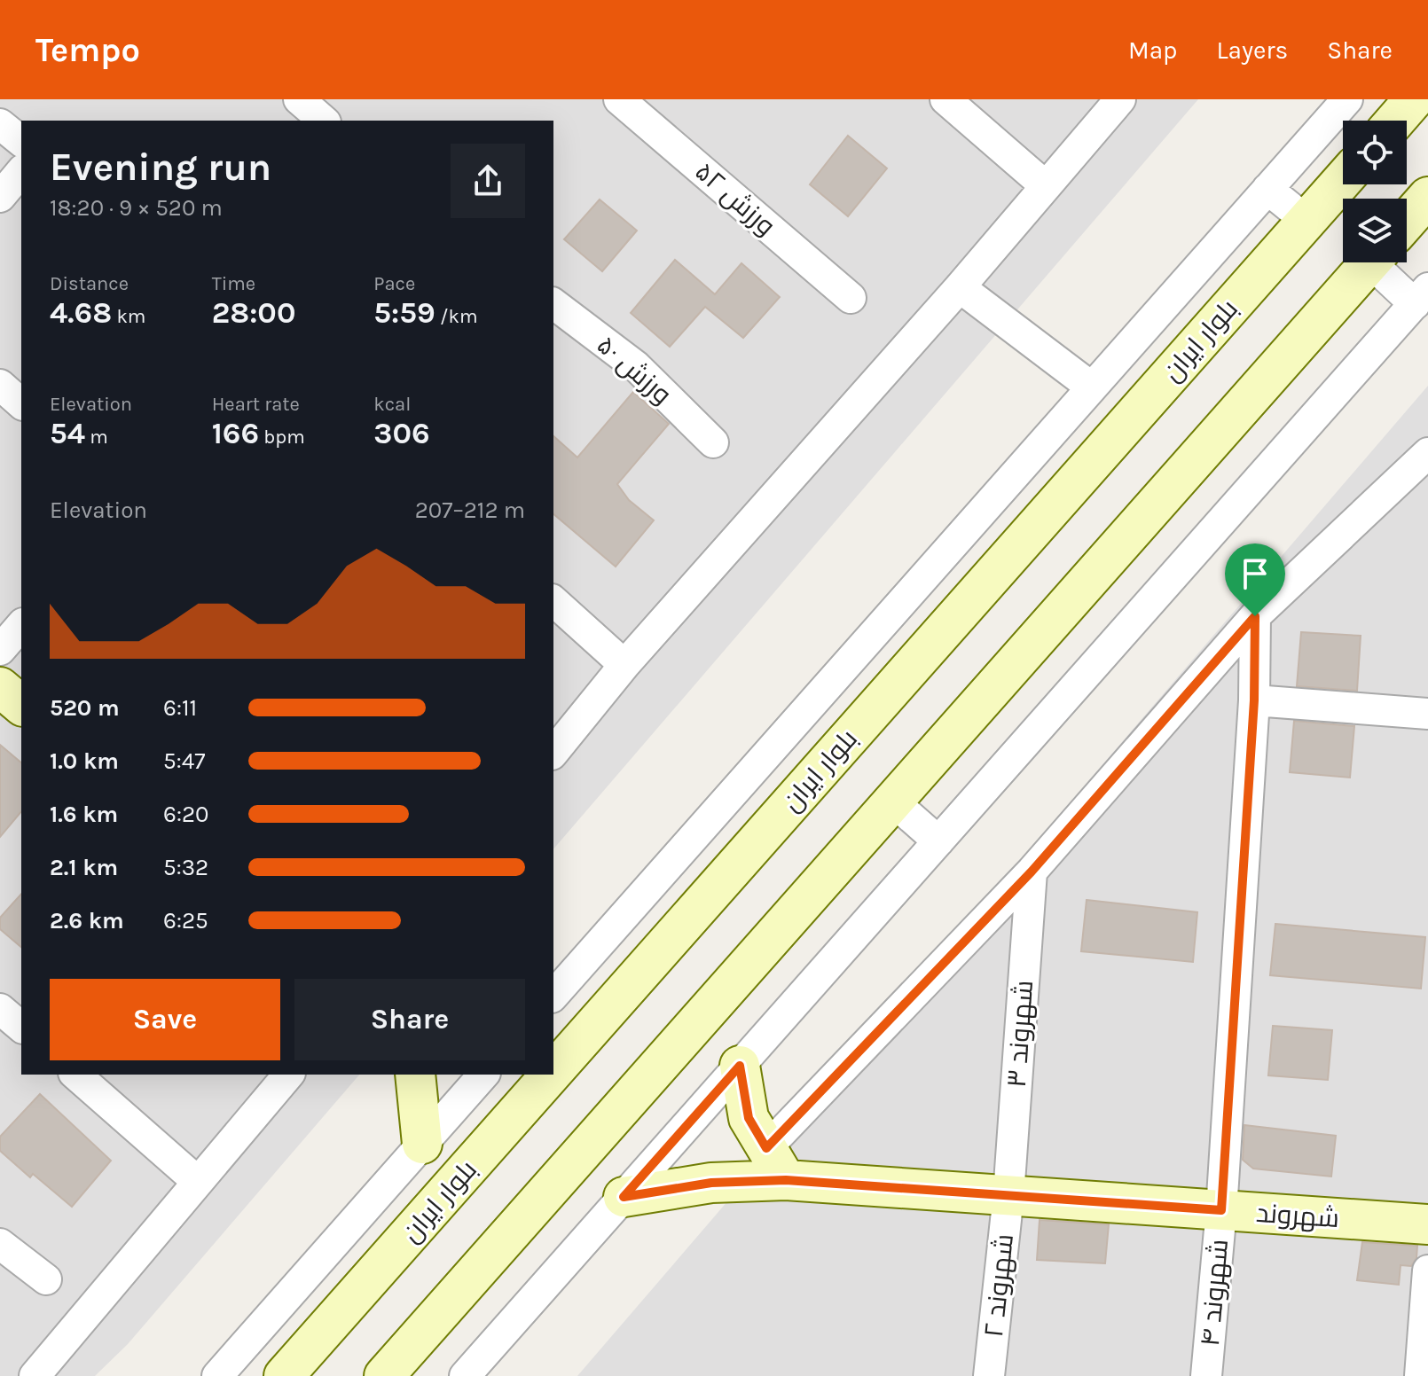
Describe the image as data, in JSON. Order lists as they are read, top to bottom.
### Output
{
  "streets": {
    "street": [
      "ورزش ۵٢",
      "بلوار ایران",
      "ورزش ۵٠",
      "شهروند ۳",
      "شهروند",
      "شهروند ۲",
      "شهروند ۴"
    ]
  },
  "crossings": [
    ["شهروند ۳", "شهروند"],
    ["شهروند ۳", "شهروند ۲"],
    ["شهروند", "شهروند ۲"],
    ["شهروند", "شهروند ۴"]
  ],
  "page": {
    "header": "Tempo",
    "nav": ["Map", "Layers", "Share"],
    "heading": ["Evening run", "18:20 · 9 × 520 m"],
    "stats": [
      ["Distance", "4.68 km"],
      ["Time", "28:00"],
      ["Pace", "5:59 /km"],
      ["Elevation", "54 m"],
      ["Heart rate", "166 bpm"],
      ["kcal", "306"]
    ],
    "chart": ["Elevation", "207–212 m"],
    "list": [
      {
        "name": "520 m",
        "note": "6:11"
      },
      {
        "name": "1.0 km",
        "note": "5:47"
      },
      {
        "name": "1.6 km",
        "note": "6:20"
      },
      {
        "name": "2.1 km",
        "note": "5:32"
      },
      {
        "name": "2.6 km",
        "note": "6:25"
      }
    ],
    "buttons": ["Save", "Share"]
  }
}
